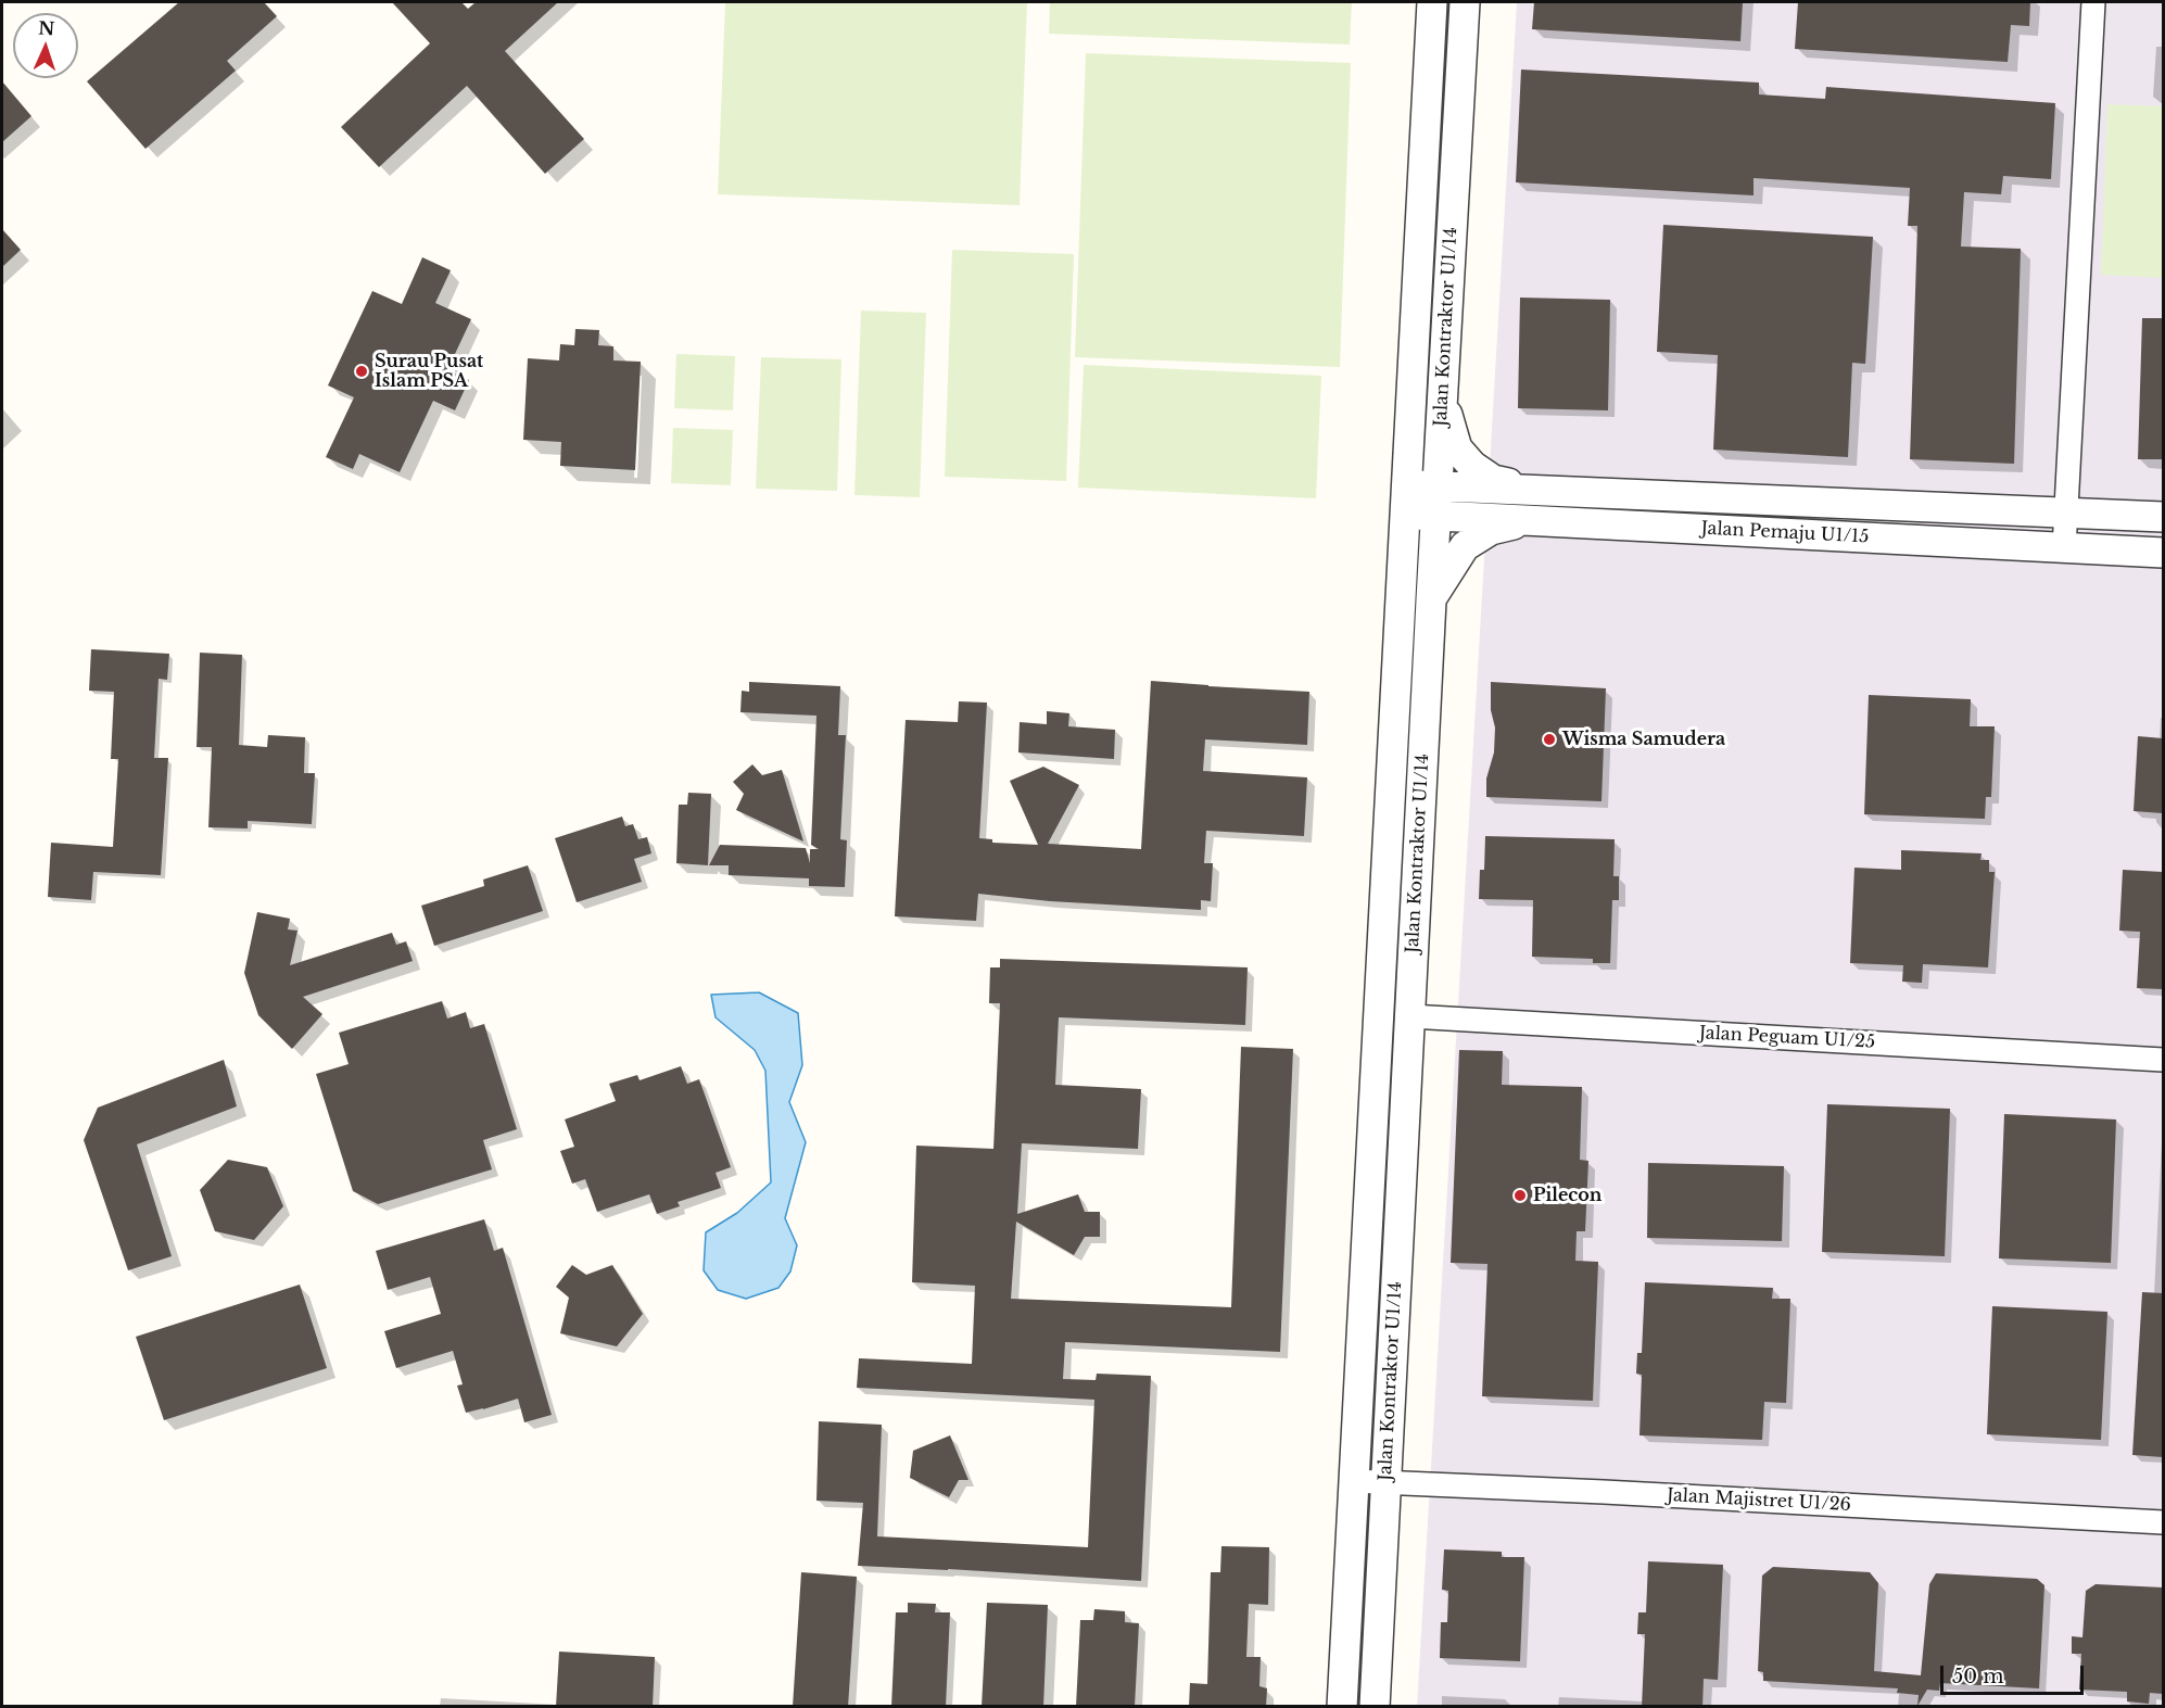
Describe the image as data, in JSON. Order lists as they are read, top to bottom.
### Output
{
  "streets": {
    "street": [
      "Jalan Kontraktor U1/14",
      "Jalan Pemaju U1/15",
      "Jalan Peguam U1/25",
      "Jalan Majistret U1/26"
    ]
  },
  "crossings": [
    ["Jalan Kontraktor U1/14", "Jalan Pemaju U1/15"],
    ["Jalan Kontraktor U1/14", "Jalan Peguam U1/25"],
    ["Jalan Kontraktor U1/14", "Jalan Majistret U1/26"]
  ],
  "places": ["Surau Pusat Islam PSA", "Wisma Samudera", "Pilecon"],
  "scale_bar": "50 m",
  "north": "top"
}
